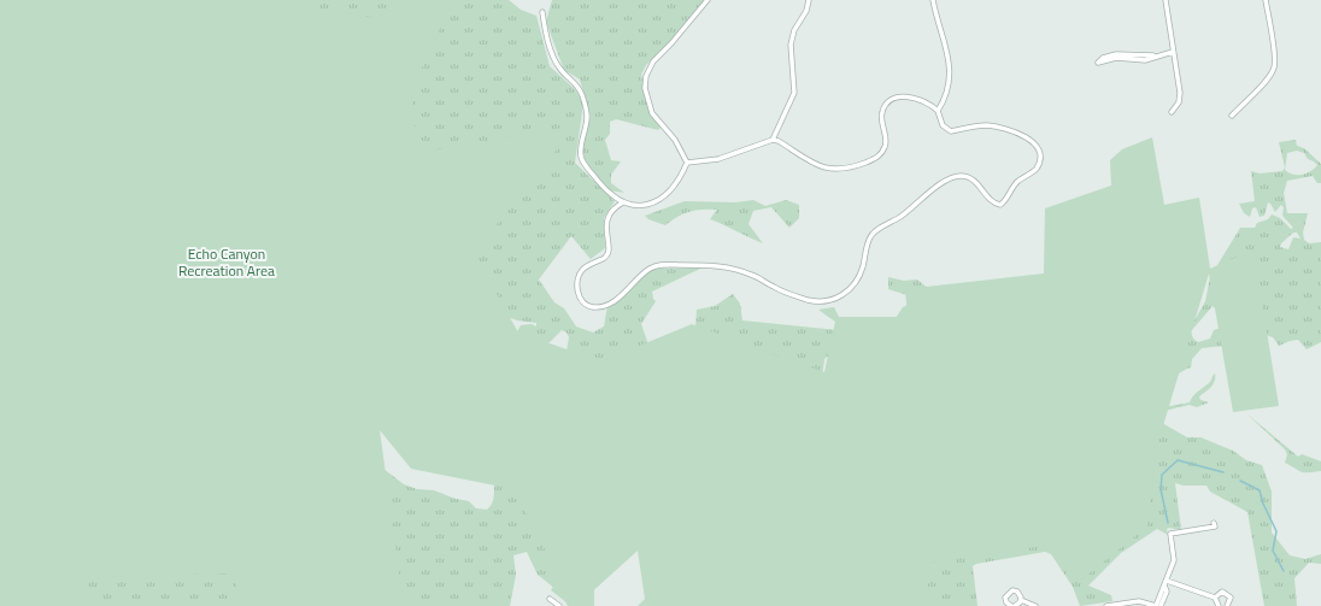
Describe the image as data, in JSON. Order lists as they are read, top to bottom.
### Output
{
  "parks": ["Echo Canyon Recreation Area"]
}
